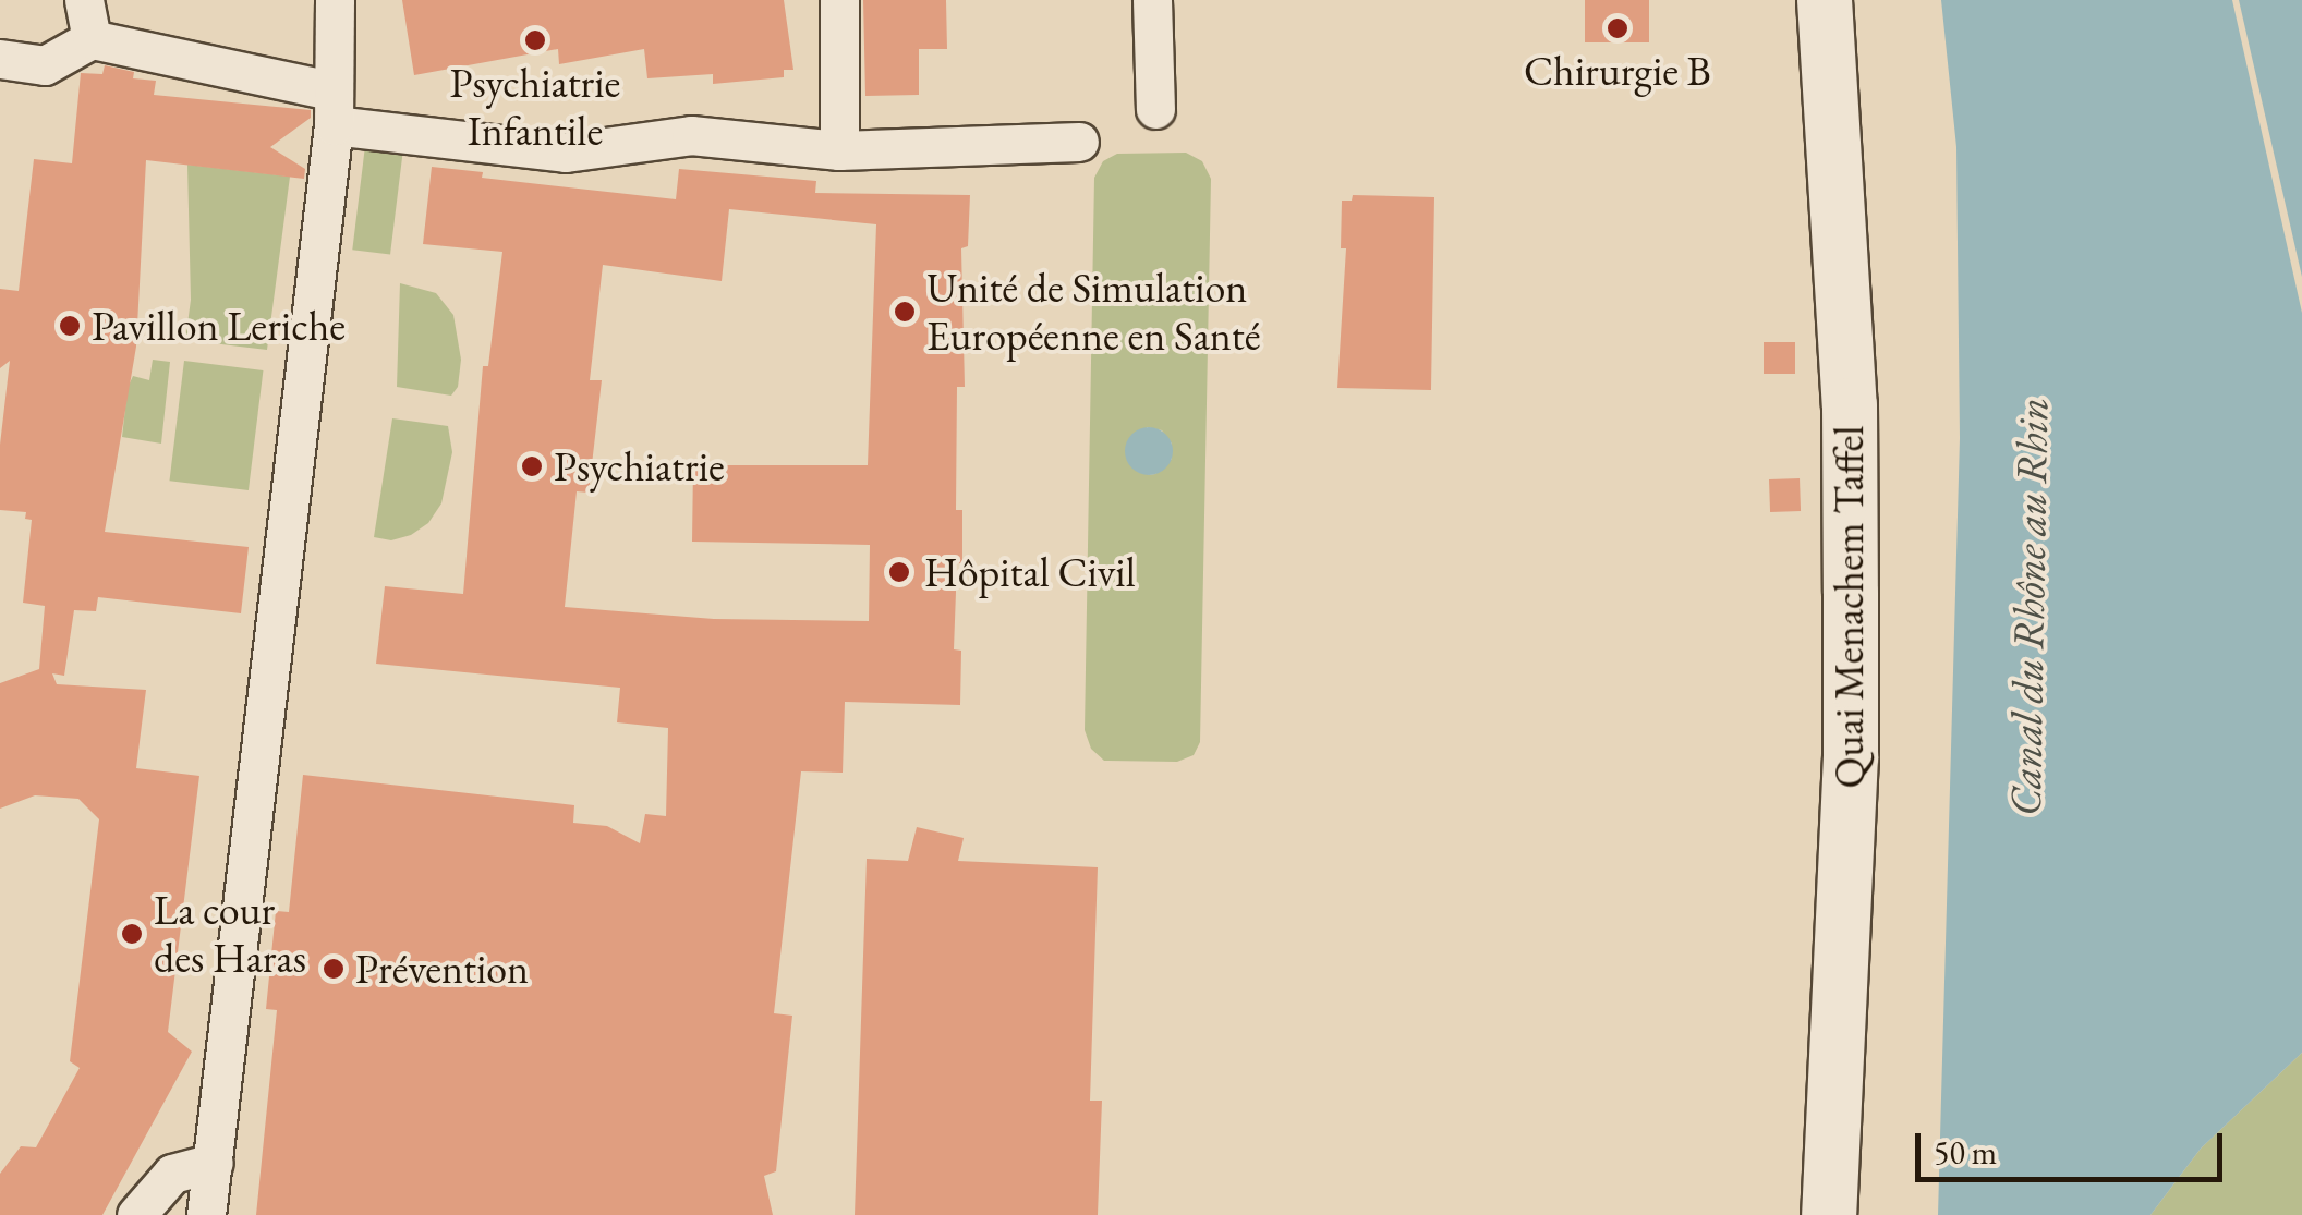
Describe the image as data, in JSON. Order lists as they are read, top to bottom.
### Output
{
  "streets": {
    "main road": ["Quai Menachem Taffel"]
  },
  "water": ["Canal du Rhône au Rhin"],
  "places": [
    "Chirurgie B",
    "Psychiatrie Infantile",
    "Unité de Simulation Européenne en Santé",
    "Pavillon Leriche",
    "Psychiatrie",
    "Hôpital Civil",
    "La cour des Haras",
    "Prévention"
  ],
  "scale_bar": "50 m"
}
